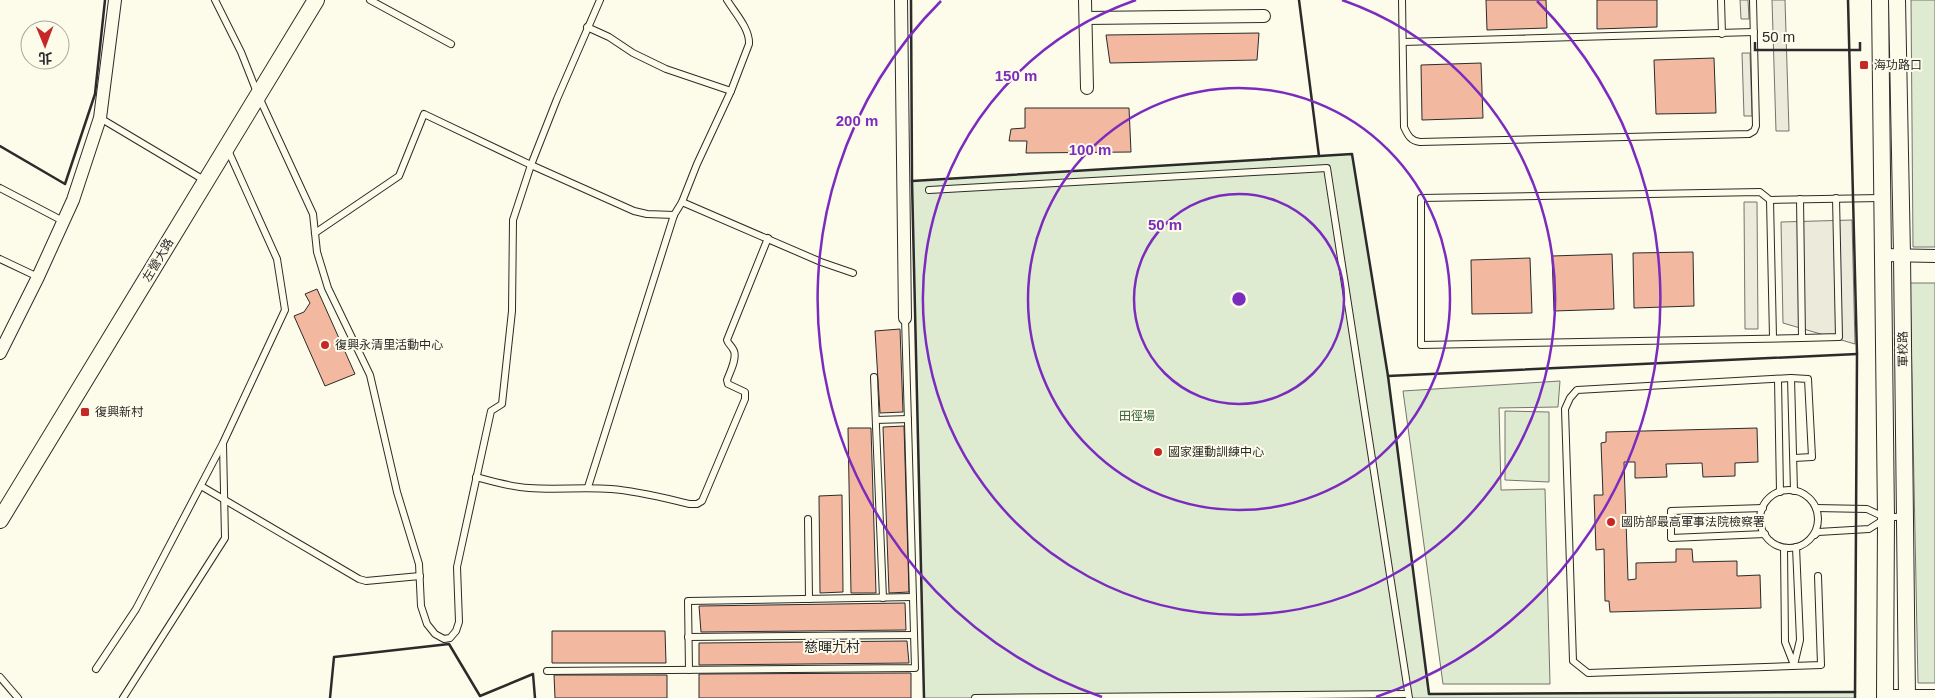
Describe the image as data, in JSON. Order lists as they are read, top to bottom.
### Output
{
  "streets": {
    "street": ["左營大路", "軍校路"]
  },
  "districts": ["慈暉九村"],
  "parks": ["田徑場"],
  "places": {
    "transit": ["海功路口", "復興新村"],
    "other": ["復興永清里活動中心", "國家運動訓練中心", "國防部最高軍事法院檢察署"]
  },
  "scale_bar": "50 m",
  "north": "bottom",
  "rings": [
    "150 m",
    "200 m",
    "100 m",
    "50 m"
  ]
}
